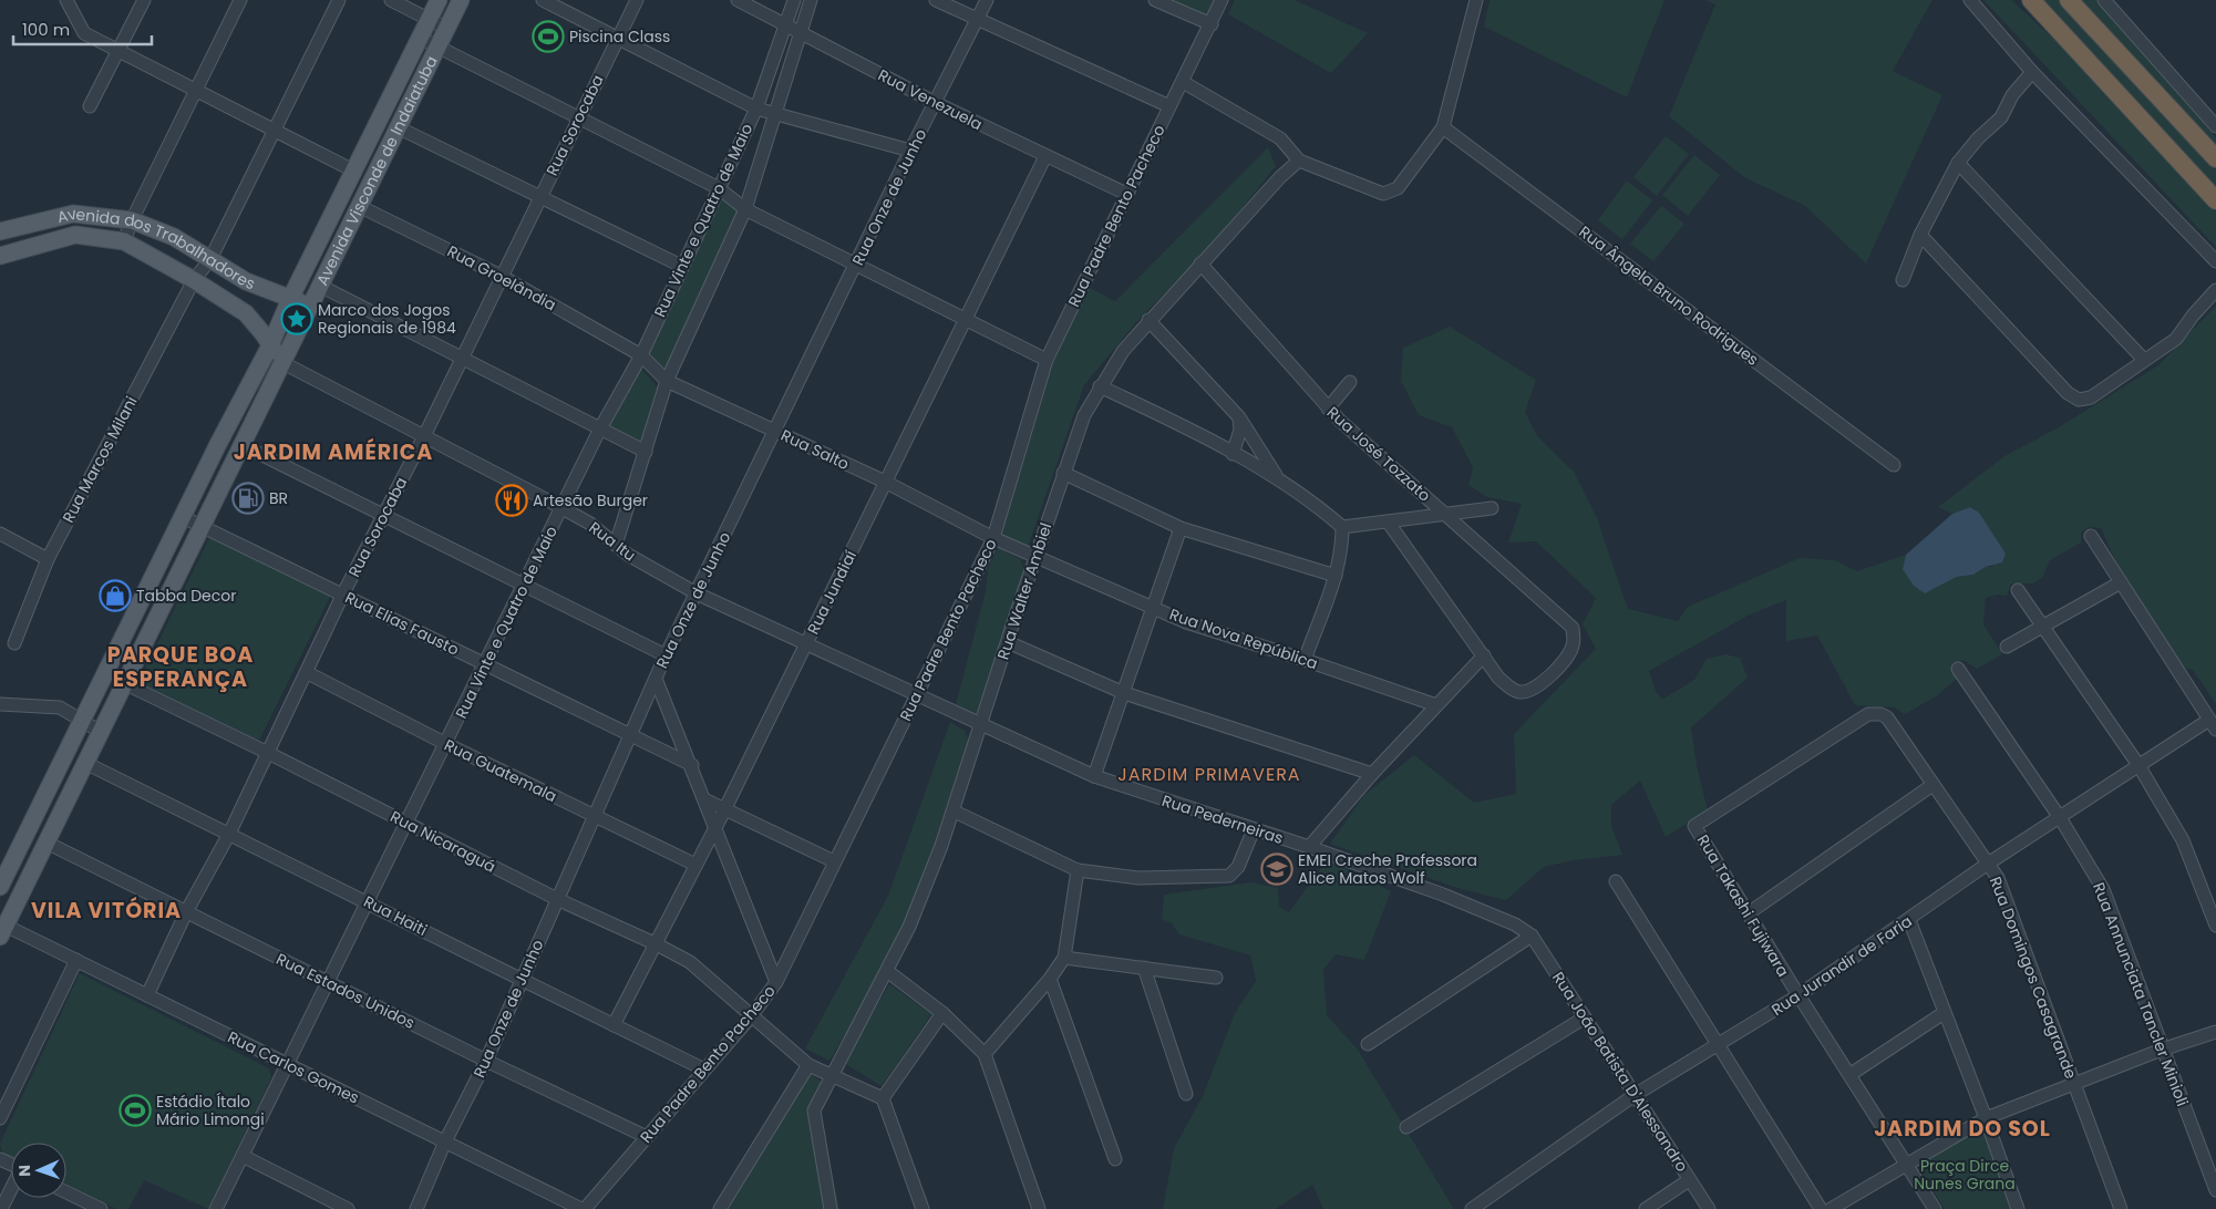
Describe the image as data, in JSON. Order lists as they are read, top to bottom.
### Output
{
  "streets": {
    "main road": ["Avenida Visconde de Indaiatuba", "Avenida dos Trabalhadores"],
    "street": [
      "Rua Venezuela",
      "Rua Sorocaba",
      "Rua Onze de Junho",
      "Rua Padre Bento Pacheco",
      "Rua Vinte e Quatro de Maio",
      "Rua Groelândia",
      "Rua Ângela Bruno Rodrigues",
      "Rua Salto",
      "Rua José Tozzato",
      "Rua Marcos Milani",
      "Rua Itu",
      "Rua Walter Ambiel",
      "Rua Jundiaí",
      "Rua Elias Fausto",
      "Rua Nova República",
      "Rua Guatemala",
      "Rua Pederneiras",
      "Rua Nicaraguá",
      "Rua Takashi Fujiwara",
      "Rua Haiti",
      "Rua Jurandir de Faria",
      "Rua Domingos Casagrande",
      "Rua Estados Unidos",
      "Rua Annunciata Tancler Minioli",
      "Rua Carlos Gomes",
      "Rua João Batista D'Alessandro"
    ]
  },
  "crossings": [
    ["Rua Venezuela", "Rua Onze de Junho"],
    ["Rua Venezuela", "Rua Padre Bento Pacheco"],
    ["Rua Venezuela", "Rua Vinte e Quatro de Maio"],
    ["Rua Venezuela", "Rua Jundiaí"],
    ["Rua Sorocaba", "Rua Groelândia"],
    ["Rua Sorocaba", "Rua Itu"],
    ["Rua Sorocaba", "Rua Elias Fausto"],
    ["Rua Sorocaba", "Rua Guatemala"],
    ["Rua Sorocaba", "Rua Nicaraguá"],
    ["Rua Sorocaba", "Rua Haiti"],
    ["Rua Sorocaba", "Rua Estados Unidos"],
    ["Rua Sorocaba", "Rua Carlos Gomes"],
    ["Avenida Visconde de Indaiatuba", "Avenida dos Trabalhadores"],
    ["Avenida Visconde de Indaiatuba", "Rua Groelândia"],
    ["Avenida Visconde de Indaiatuba", "Rua Itu"],
    ["Avenida Visconde de Indaiatuba", "Rua Elias Fausto"],
    ["Avenida Visconde de Indaiatuba", "Rua Nicaraguá"],
    ["Avenida Visconde de Indaiatuba", "Rua Haiti"],
    ["Avenida Visconde de Indaiatuba", "Rua Estados Unidos"],
    ["Avenida Visconde de Indaiatuba", "Rua Carlos Gomes"],
    ["Rua Onze de Junho", "Rua Salto"],
    ["Rua Onze de Junho", "Rua Itu"],
    ["Rua Onze de Junho", "Rua Elias Fausto"],
    ["Rua Onze de Junho", "Rua Guatemala"],
    ["Rua Onze de Junho", "Rua Nicaraguá"],
    ["Rua Onze de Junho", "Rua Haiti"],
    ["Rua Onze de Junho", "Rua Estados Unidos"],
    ["Rua Onze de Junho", "Rua Carlos Gomes"],
    ["Rua Padre Bento Pacheco", "Rua Salto"],
    ["Rua Padre Bento Pacheco", "Rua Itu"],
    ["Rua Padre Bento Pacheco", "Rua Nova República"],
    ["Rua Padre Bento Pacheco", "Rua Pederneiras"],
    ["Rua Padre Bento Pacheco", "Rua Nicaraguá"],
    ["Rua Padre Bento Pacheco", "Rua Haiti"],
    ["Rua Padre Bento Pacheco", "Rua Estados Unidos"],
    ["Rua Padre Bento Pacheco", "Rua Carlos Gomes"],
    ["Rua Vinte e Quatro de Maio", "Rua Groelândia"],
    ["Rua Vinte e Quatro de Maio", "Rua Salto"],
    ["Rua Vinte e Quatro de Maio", "Rua Itu"],
    ["Rua Vinte e Quatro de Maio", "Rua Elias Fausto"],
    ["Rua Vinte e Quatro de Maio", "Rua Guatemala"],
    ["Rua Vinte e Quatro de Maio", "Rua Nicaraguá"],
    ["Rua Vinte e Quatro de Maio", "Rua Haiti"],
    ["Rua Vinte e Quatro de Maio", "Rua Estados Unidos"],
    ["Rua Vinte e Quatro de Maio", "Rua Carlos Gomes"],
    ["Avenida dos Trabalhadores", "Rua Marcos Milani"],
    ["Avenida dos Trabalhadores", "Rua Itu"],
    ["Rua Groelândia", "Rua Salto"],
    ["Rua Salto", "Rua Jundiaí"],
    ["Rua Salto", "Rua Nova República"],
    ["Rua José Tozzato", "Rua Walter Ambiel"],
    ["Rua Itu", "Rua Jundiaí"],
    ["Rua Itu", "Rua Pederneiras"],
    ["Rua Walter Ambiel", "Rua Nova República"],
    ["Rua Walter Ambiel", "Rua Pederneiras"],
    ["Rua Jundiaí", "Rua Guatemala"],
    ["Rua Jundiaí", "Rua Nicaraguá"],
    ["Rua Jundiaí", "Rua Haiti"],
    ["Rua Pederneiras", "Rua João Batista D'Alessandro"],
    ["Rua Takashi Fujiwara", "Rua Jurandir de Faria"],
    ["Rua Takashi Fujiwara", "Rua Domingos Casagrande"],
    ["Rua Jurandir de Faria", "Rua Domingos Casagrande"],
    ["Rua Jurandir de Faria", "Rua Annunciata Tancler Minioli"],
    ["Rua Jurandir de Faria", "Rua João Batista D'Alessandro"]
  ],
  "districts": [
    "JARDIM AMÉRICA",
    "PARQUE BOA ESPERANÇA",
    "JARDIM PRIMAVERA",
    "VILA VITÓRIA",
    "JARDIM DO SOL"
  ],
  "parks": ["Praça Dirce Nunes Grana"],
  "places": {
    "sports": ["Piscina Class", "Estádio Ítalo Mário Limongi"],
    "place": ["Marco dos Jogos Regionais de 1984"],
    "fuel station": ["BR"],
    "restaurant": ["Artesão Burger"],
    "shop": ["Tabba Decor"],
    "school or university": ["EMEI Creche Professora Alice Matos Wolf"]
  },
  "scale_bar": "100 m",
  "north": "left"
}
